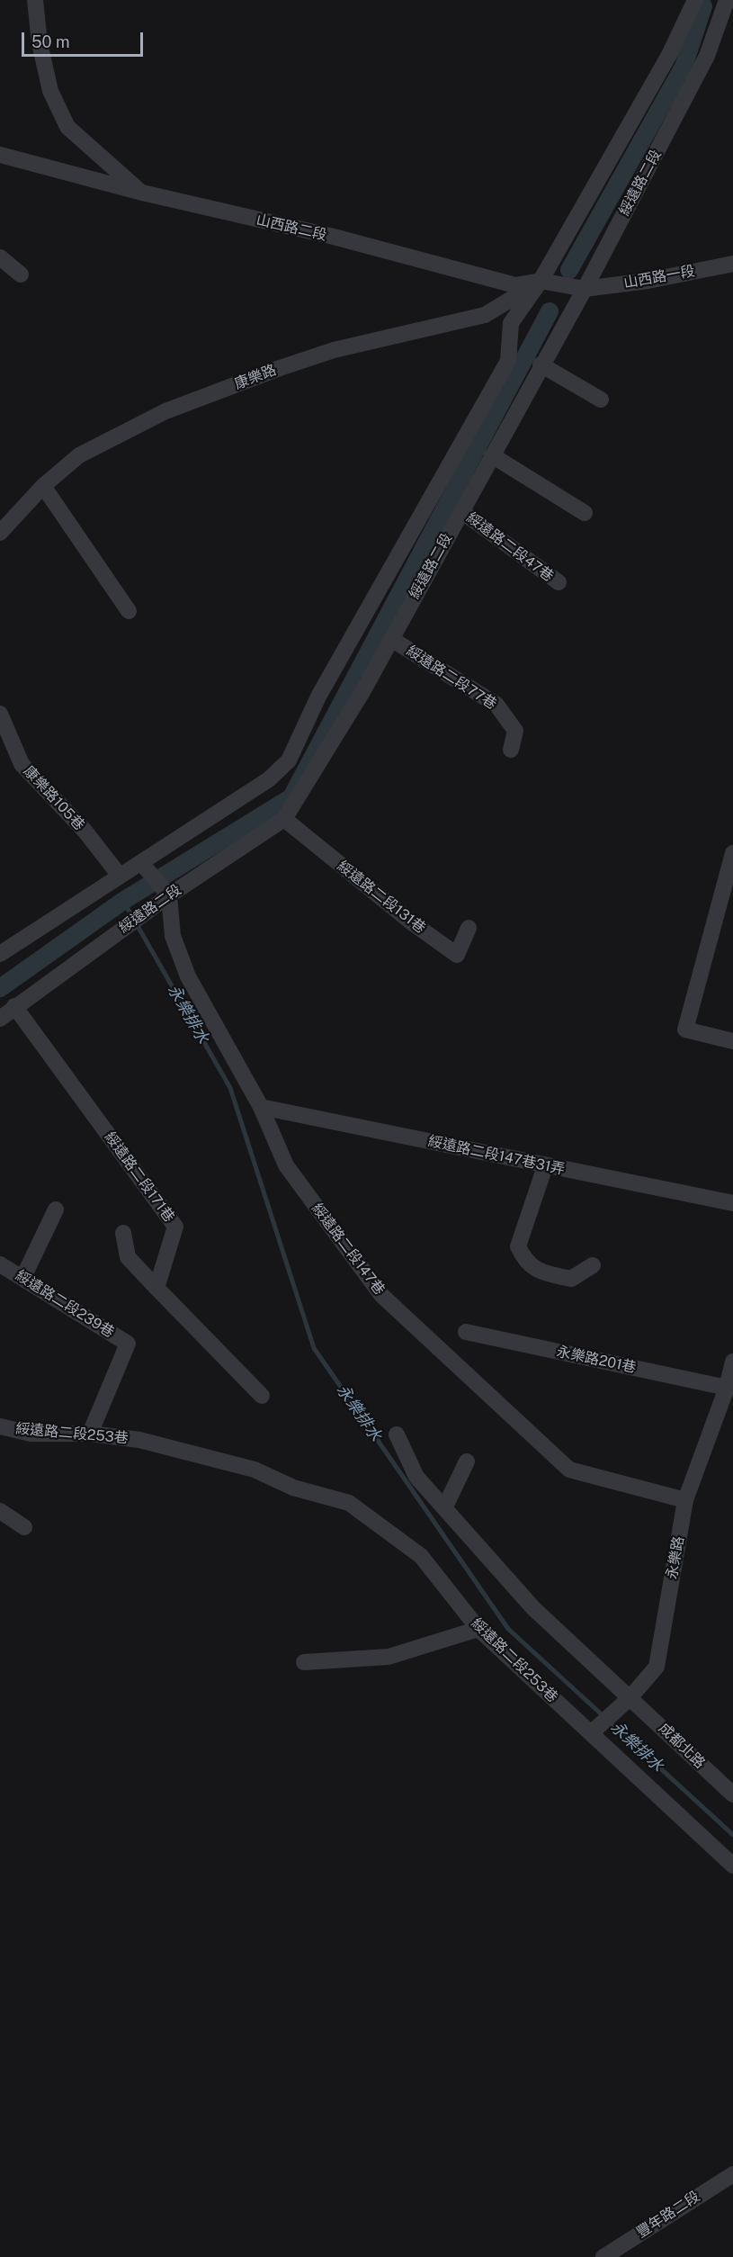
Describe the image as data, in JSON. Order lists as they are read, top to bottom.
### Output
{
  "streets": {
    "street": [
      "綏遠路二段",
      "山西路二段",
      "山西路一段",
      "康樂路",
      "綏遠路二段47巷",
      "綏遠路二段77巷",
      "康樂路105巷",
      "綏遠路二段131巷",
      "綏遠路二段147巷31弄",
      "綏遠路二段171巷",
      "綏遠路二段147巷",
      "綏遠路二段239巷",
      "永樂路201巷",
      "綏遠路二段253巷",
      "永樂路",
      "成都北路",
      "豐年路二段"
    ]
  },
  "crossings": [
    ["綏遠路二段", "山西路二段"],
    ["綏遠路二段", "山西路一段"],
    ["綏遠路二段", "綏遠路二段47巷"],
    ["綏遠路二段", "綏遠路二段77巷"],
    ["綏遠路二段", "綏遠路二段131巷"],
    ["綏遠路二段", "綏遠路二段171巷"],
    ["綏遠路二段", "綏遠路二段147巷"],
    ["山西路二段", "山西路一段"],
    ["山西路二段", "康樂路"],
    ["綏遠路二段147巷31弄", "綏遠路二段147巷"],
    ["綏遠路二段147巷", "永樂路"],
    ["綏遠路二段239巷", "綏遠路二段253巷"],
    ["永樂路201巷", "永樂路"],
    ["綏遠路二段253巷", "永樂路"],
    ["永樂路", "成都北路"]
  ],
  "water": ["永樂排水"],
  "scale_bar": "50 m"
}
